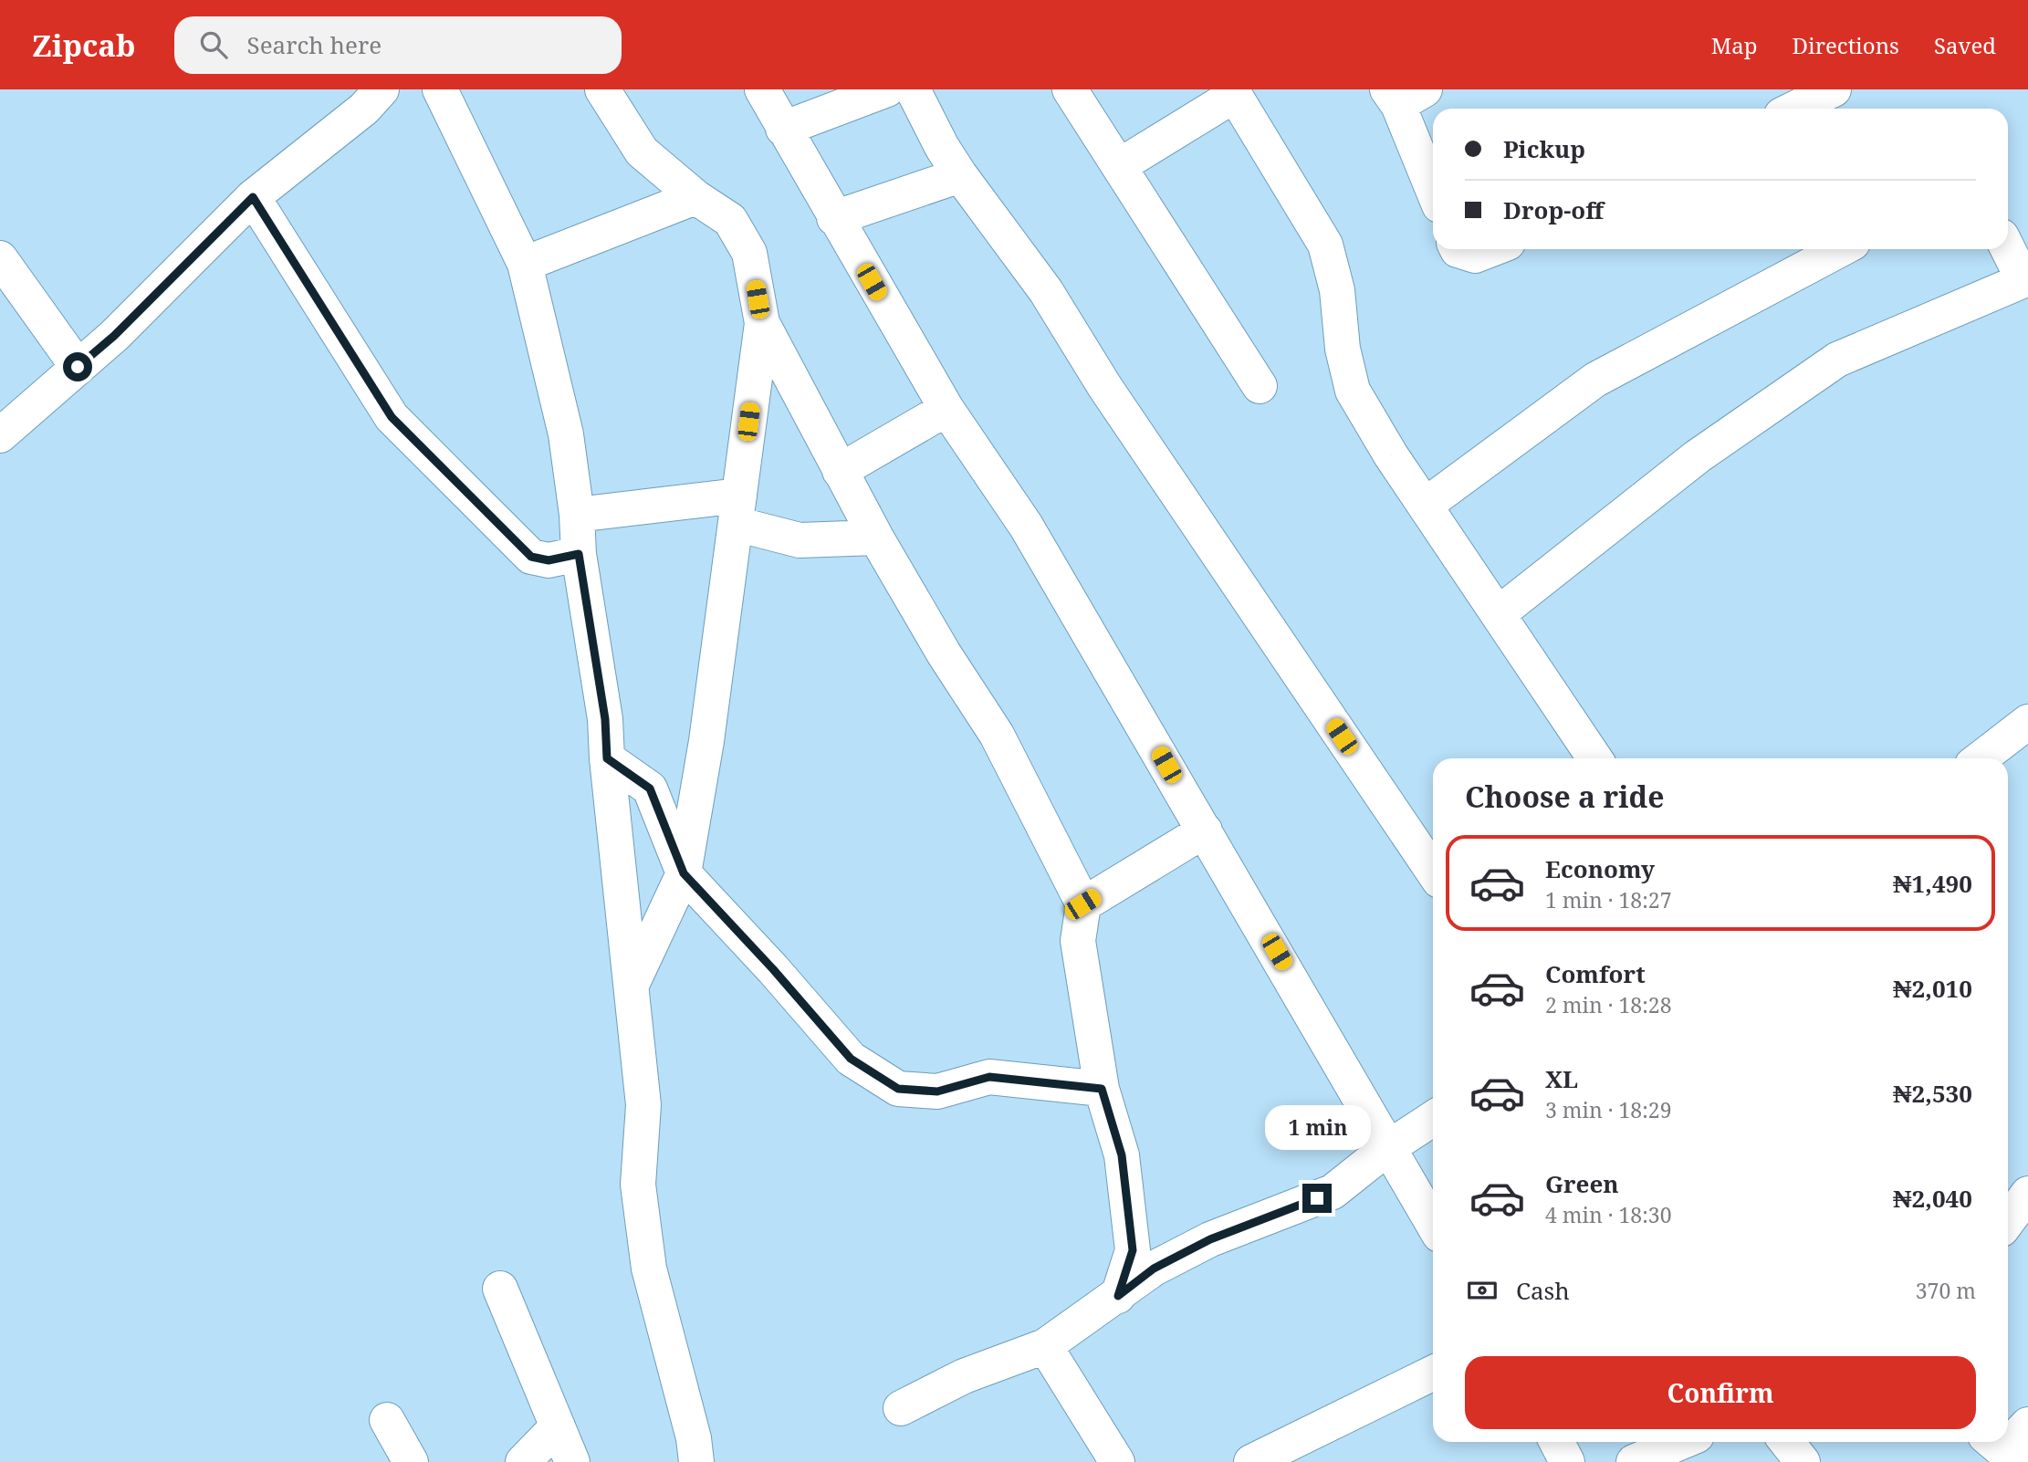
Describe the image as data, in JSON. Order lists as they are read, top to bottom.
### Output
{
  "page": {
    "header": "Zipcab",
    "search": "Search here",
    "nav": ["Map", "Directions", "Saved"],
    "banner": ["Pickup", "Drop-off"],
    "heading": "Choose a ride",
    "list": [
      {
        "name": "Economy",
        "note": "1 min · 18:27",
        "value": "₦1,490"
      },
      {
        "name": "Comfort",
        "note": "2 min · 18:28",
        "value": "₦2,010"
      },
      {
        "name": "XL",
        "note": "3 min · 18:29",
        "value": "₦2,530"
      },
      {
        "name": "Green",
        "note": "4 min · 18:30",
        "value": "₦2,040"
      }
    ],
    "bubble": "1 min",
    "pay": ["Cash", "370 m"],
    "buttons": "Confirm"
  }
}
